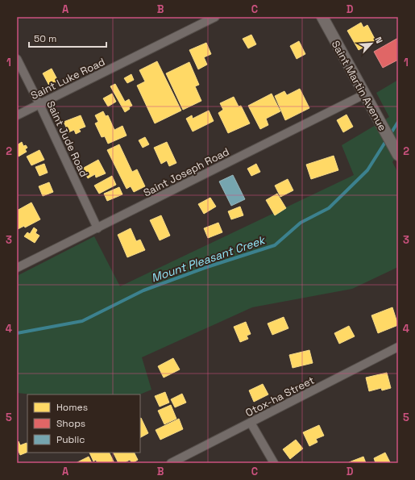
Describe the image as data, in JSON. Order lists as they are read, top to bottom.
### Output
{
  "streets": {
    "street": [
      "Saint Luke Road",
      "Saint Martin Avenue",
      "Saint Jude Road",
      "Saint Joseph Road",
      "Otox-ha Street"
    ]
  },
  "crossings": [
    ["Saint Luke Road", "Saint Jude Road"],
    ["Saint Martin Avenue", "Saint Joseph Road"],
    ["Saint Jude Road", "Saint Joseph Road"]
  ],
  "water": ["Mount Pleasant Creek"],
  "legend": ["Homes", "Shops", "Public"],
  "scale_bar": "50 m",
  "north": "top right",
  "grid": {
    "columns": [
      "A",
      "B",
      "C",
      "D"
    ],
    "rows": [
      "1",
      "2",
      "3",
      "4",
      "5"
    ]
  }
}
